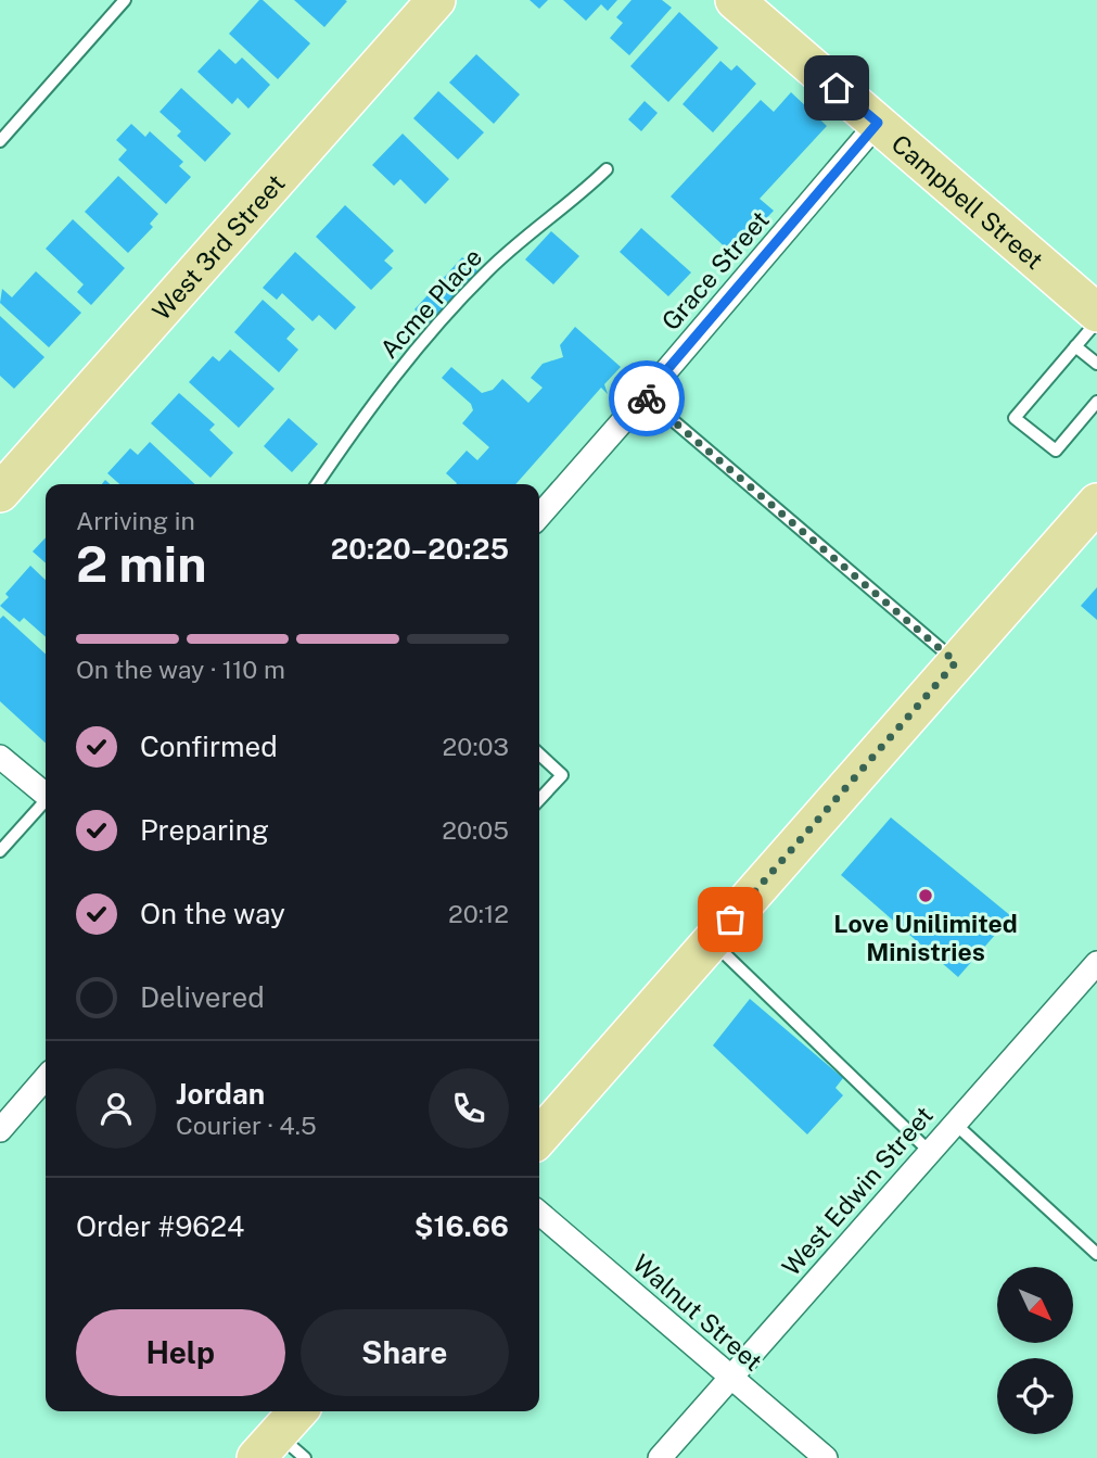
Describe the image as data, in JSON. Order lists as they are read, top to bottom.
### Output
{
  "streets": {
    "main road": ["Campbell Street", "West 3rd Street"],
    "street": ["Grace Street", "West Edwin Street", "Walnut Street"],
    "lane": ["Acme Place"]
  },
  "crossings": [
    ["Campbell Street", "Grace Street"],
    ["West Edwin Street", "Walnut Street"]
  ],
  "places": ["Love Unilimited Ministries"],
  "north": "bottom right",
  "page": {
    "heading": ["2 min", "Arriving in", "20:20–20:25"],
    "panel": [
      "Jordan",
      "Courier · 4.5",
      "Order #9624",
      "$16.66"
    ],
    "bar": "On the way · 110 m",
    "list": [
      ["Confirmed", "20:03"],
      ["Preparing", "20:05"],
      ["On the way", "20:12"],
      "Delivered"
    ],
    "buttons": ["Help", "Share"]
  }
}
